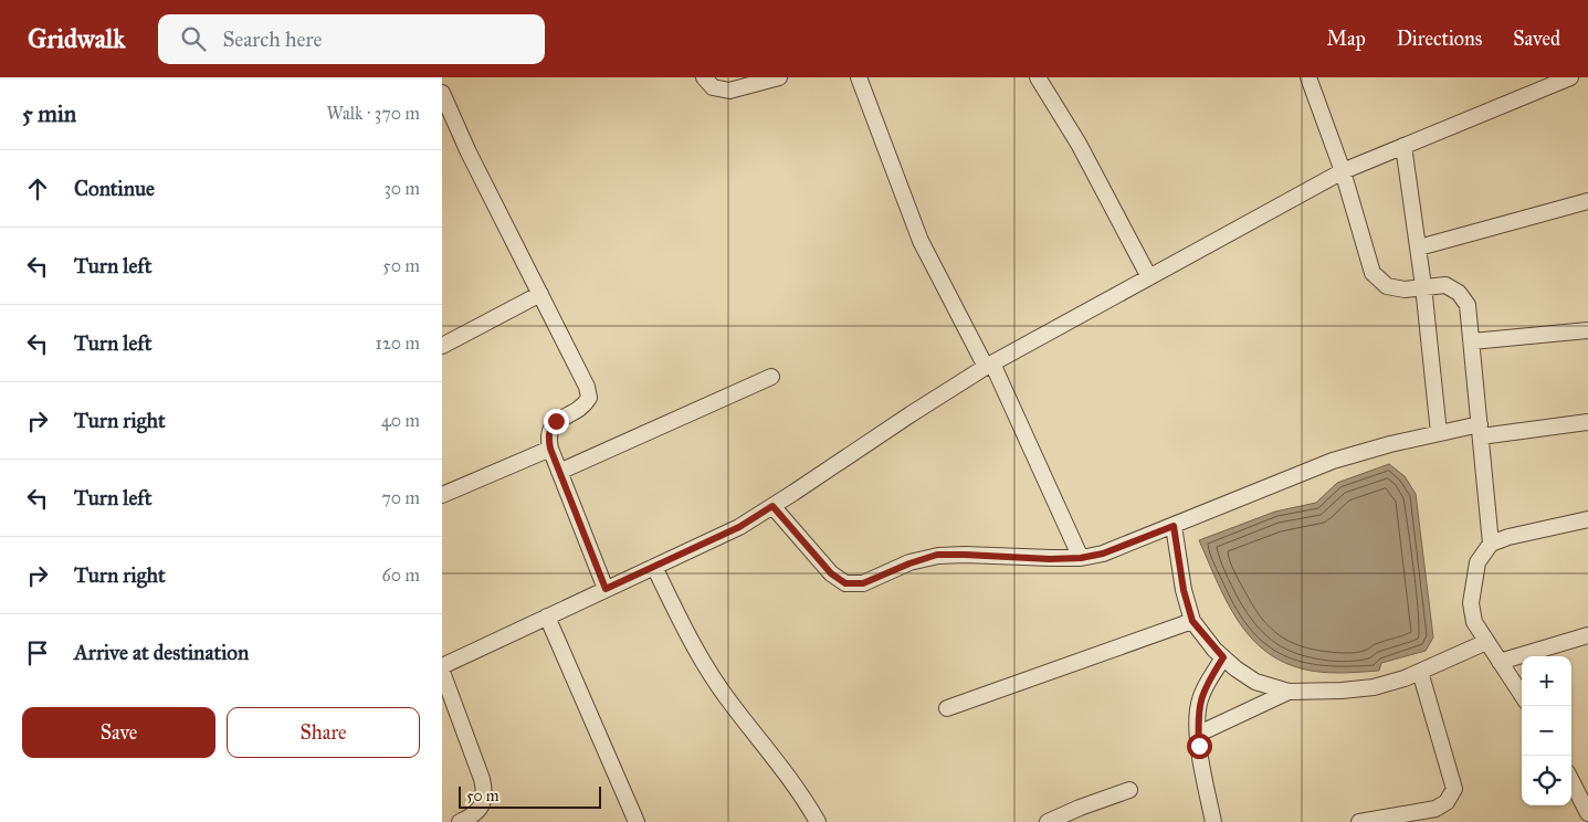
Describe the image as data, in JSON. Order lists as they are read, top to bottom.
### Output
{
  "scale_bar": "50 m",
  "page": {
    "header": "Gridwalk",
    "search": "Search here",
    "nav": ["Map", "Directions", "Saved"],
    "heading": ["5 min", "Walk · 370 m"],
    "list": [
      ["Continue", "30 m"],
      ["Turn left", "50 m"],
      ["Turn left", "120 m"],
      ["Turn right", "40 m"],
      ["Turn left", "70 m"],
      ["Turn right", "60 m"],
      "Arrive at destination"
    ],
    "map_buttons": ["+", "−"],
    "buttons": ["Save", "Share"],
    "scale": "50 m"
  }
}
